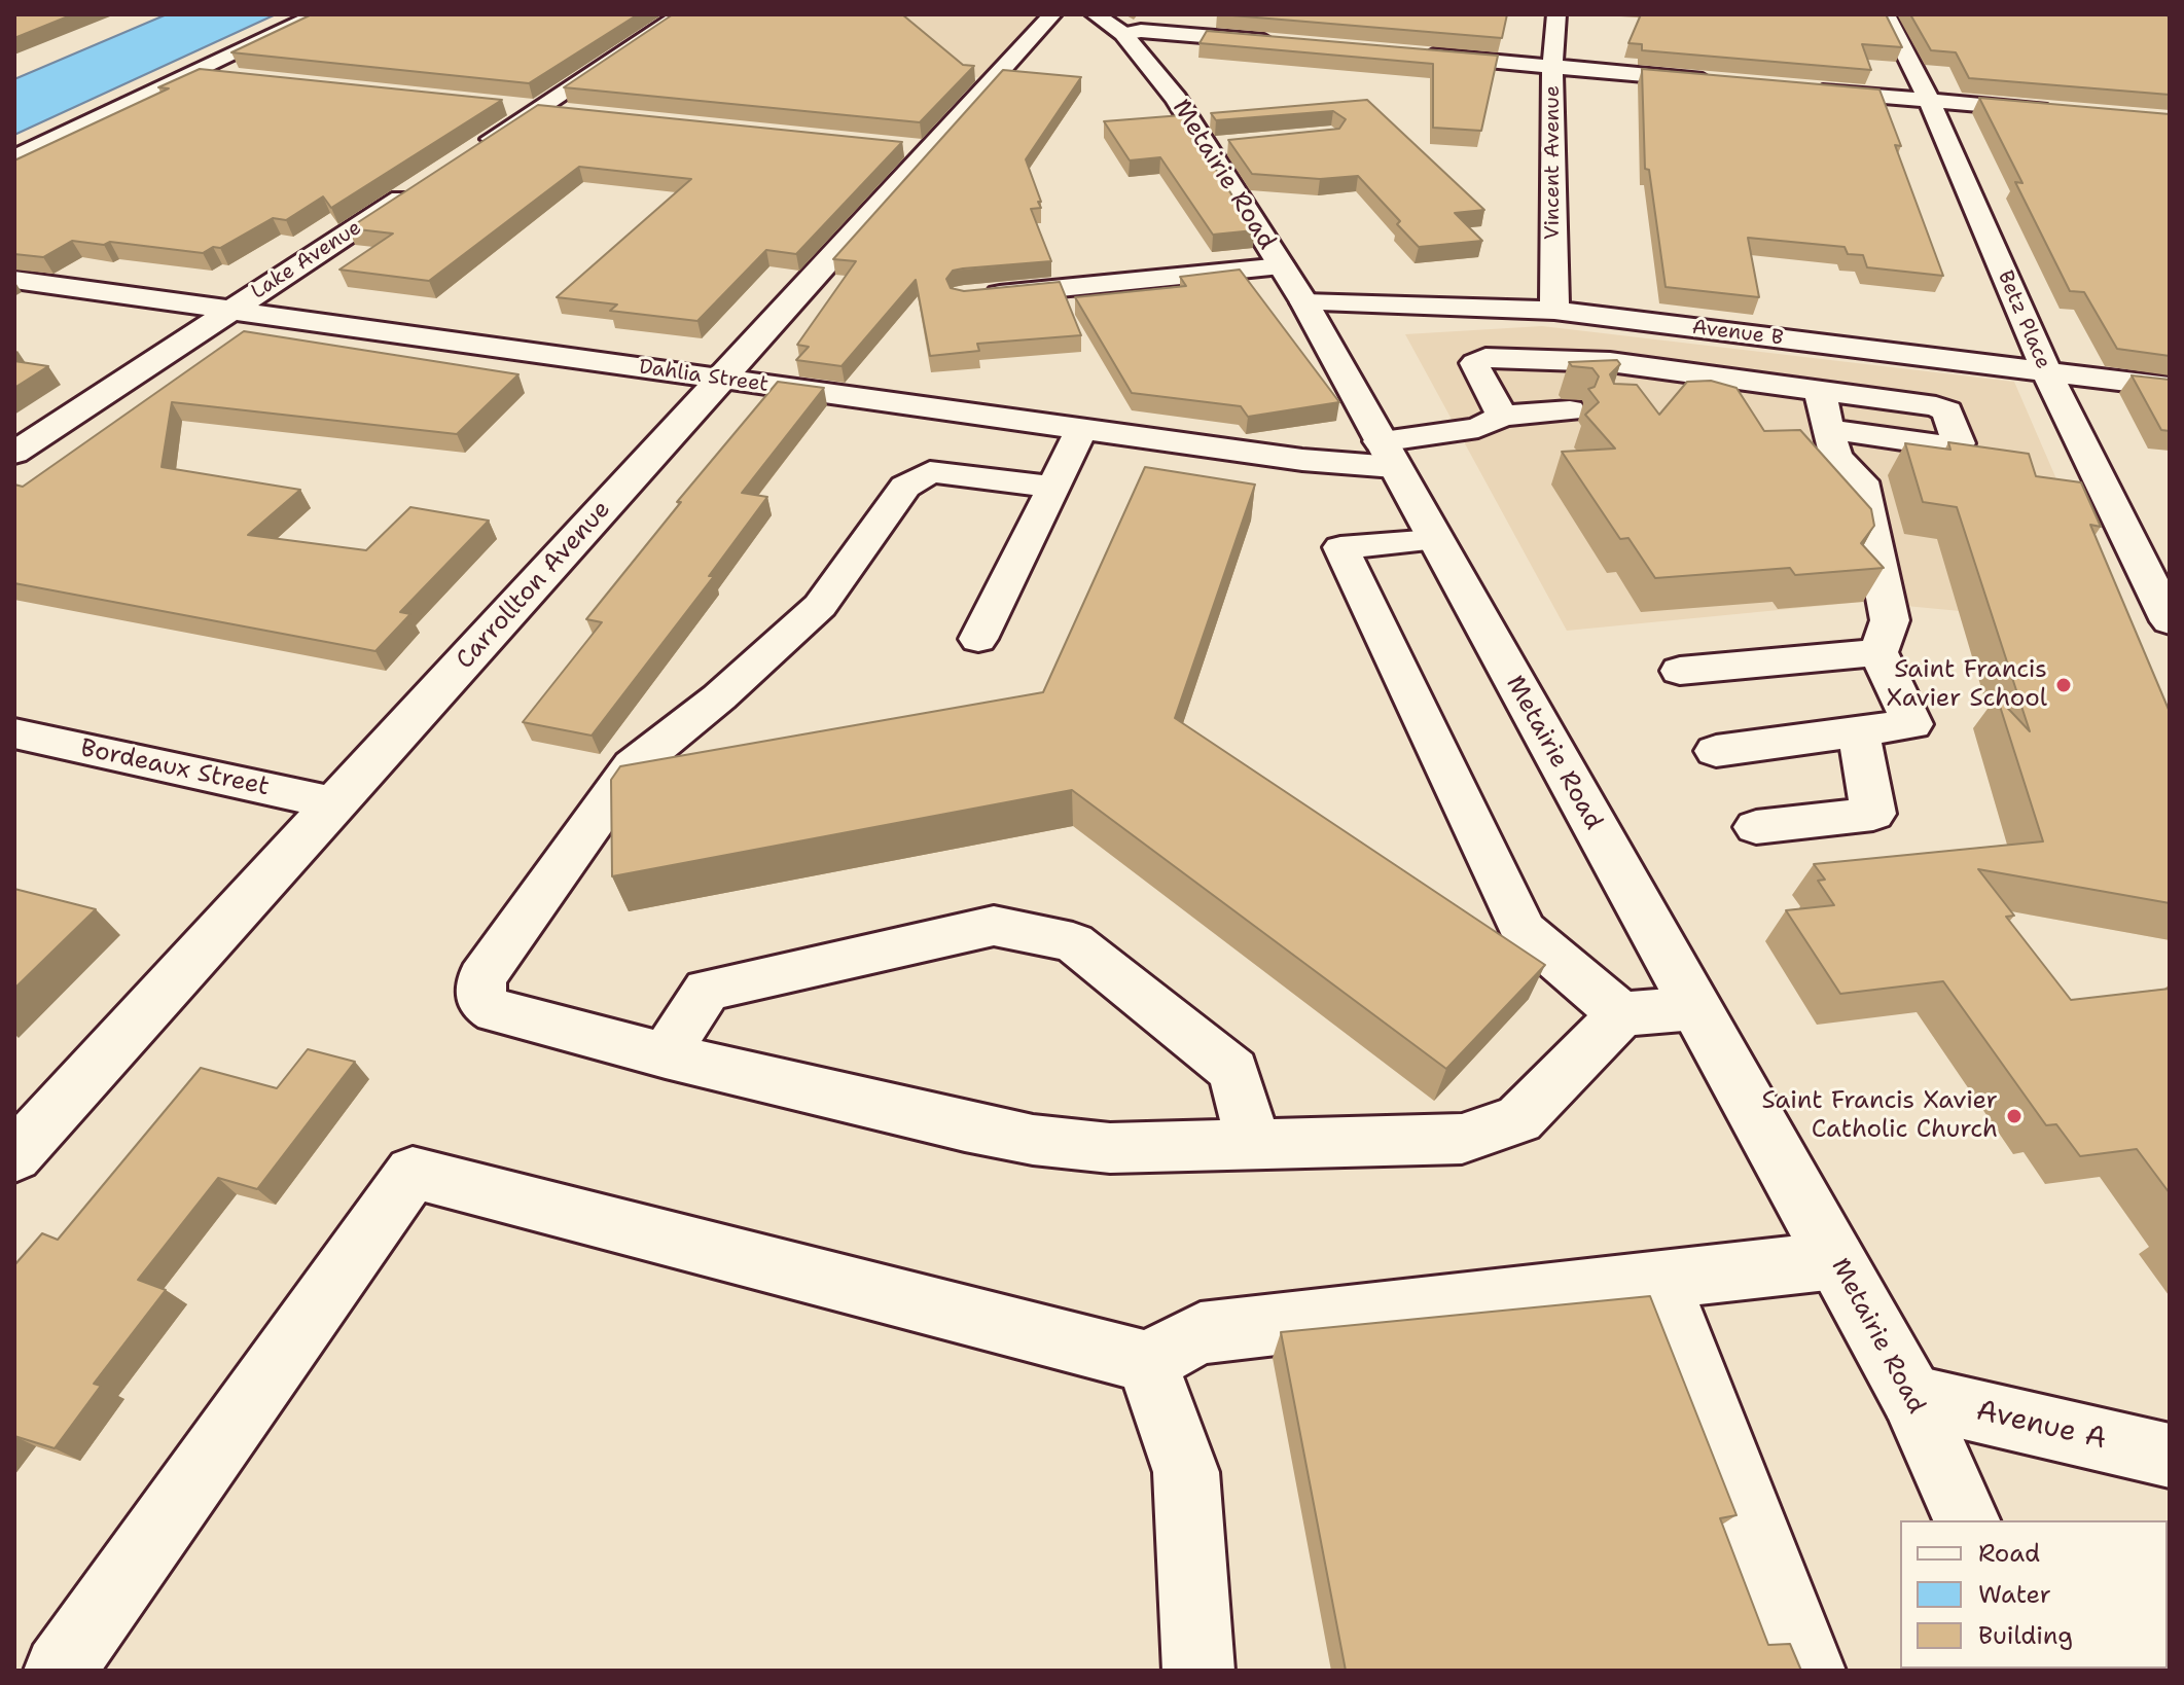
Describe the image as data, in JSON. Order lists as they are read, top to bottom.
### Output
{
  "streets": {
    "street": [
      "Vincent Avenue",
      "Metairie Road",
      "Lake Avenue",
      "Betz Place",
      "Avenue B",
      "Dahlia Street",
      "Carrollton Avenue",
      "Bordeaux Street",
      "Avenue A"
    ]
  },
  "crossings": [
    ["Vincent Avenue", "Avenue B"],
    ["Metairie Road", "Avenue B"],
    ["Metairie Road", "Dahlia Street"],
    ["Metairie Road", "Avenue A"],
    ["Lake Avenue", "Dahlia Street"],
    ["Betz Place", "Avenue B"],
    ["Dahlia Street", "Carrollton Avenue"],
    ["Carrollton Avenue", "Bordeaux Street"]
  ],
  "places": ["Saint Francis Xavier School", "Saint Francis Xavier Catholic Church"],
  "legend": ["Road", "Water", "Building"]
}
